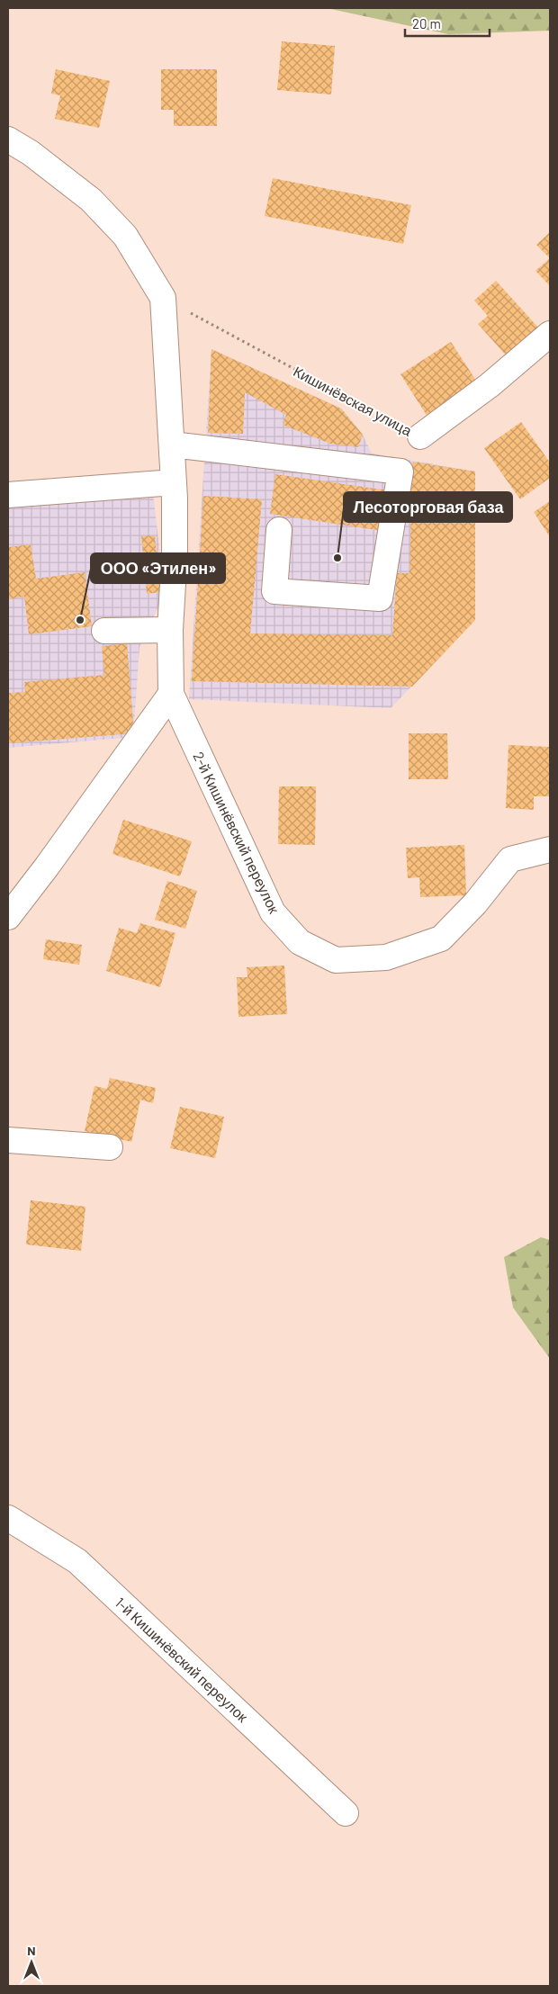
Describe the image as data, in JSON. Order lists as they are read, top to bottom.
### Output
{
  "streets": {
    "street": ["Кишинёвская улица", "2-й Кишинёвский переулок", "1-й Кишинёвский переулок"]
  },
  "places": ["Лесоторговая база", "ООО «Этилен»"],
  "scale_bar": "20 m",
  "north": "top"
}
